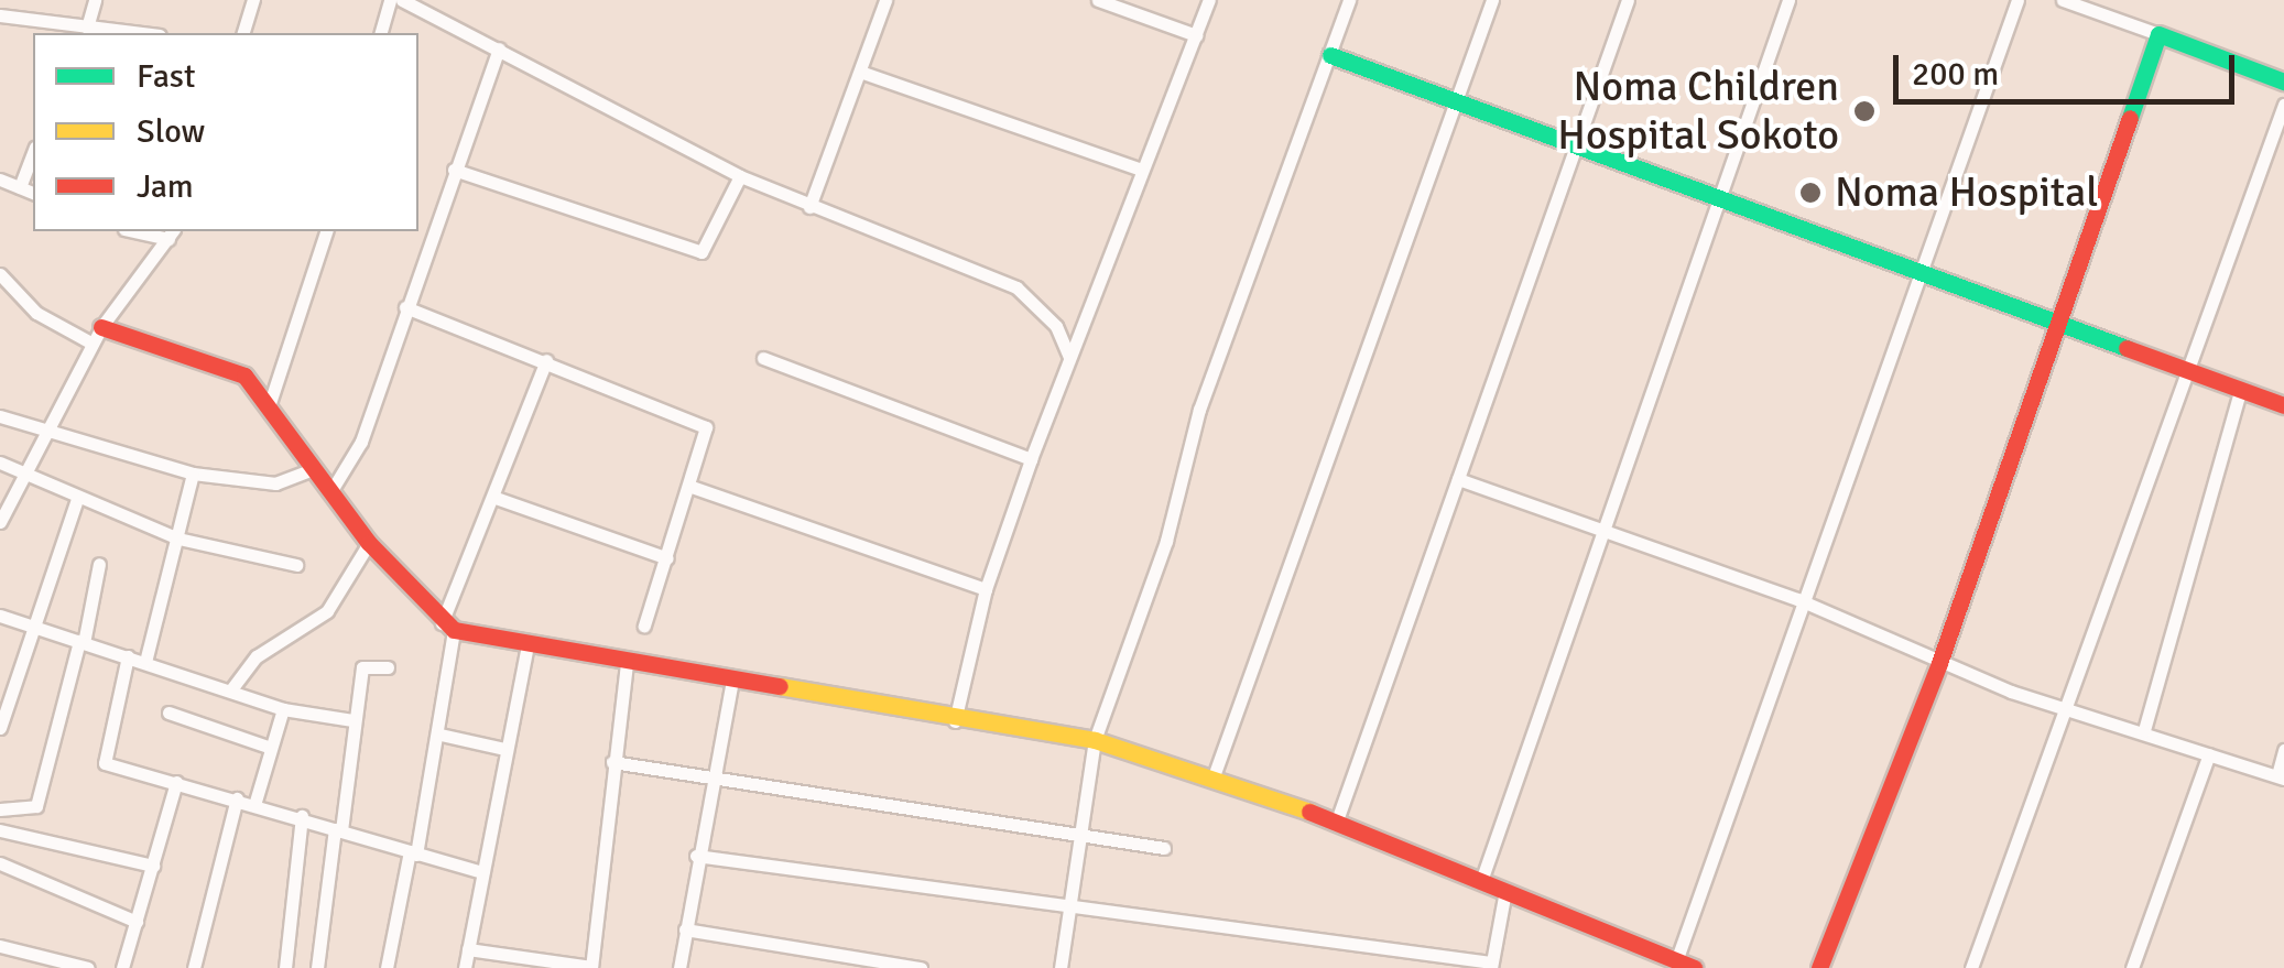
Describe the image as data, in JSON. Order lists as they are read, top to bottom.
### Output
{
  "places": ["Noma Children Hospital Sokoto", "Noma Hospital"],
  "legend": ["Fast", "Slow", "Jam"],
  "scale_bar": "200 m"
}
